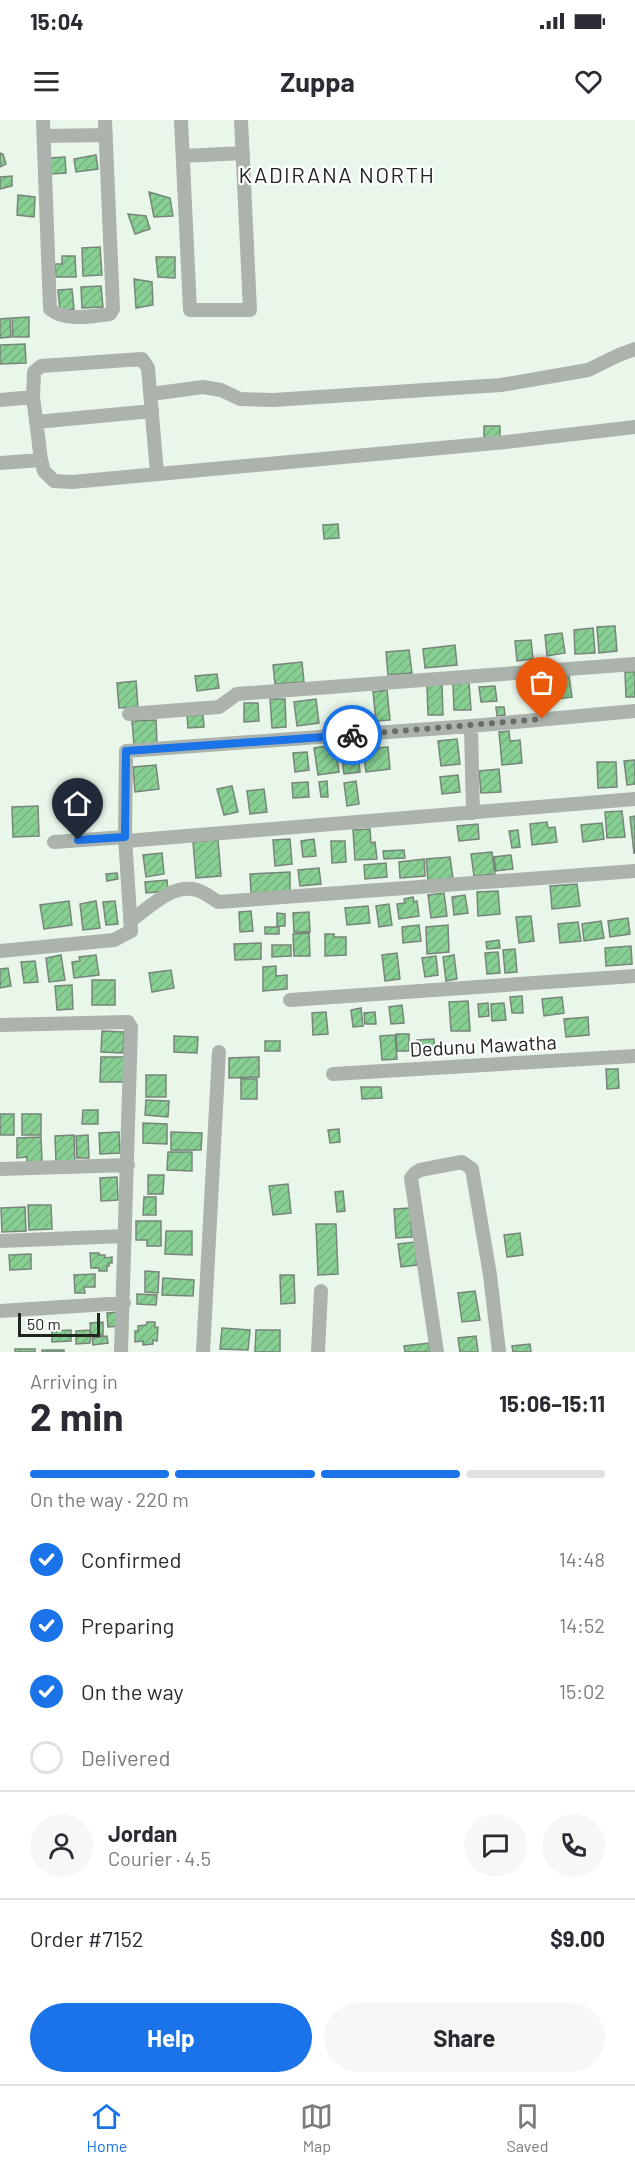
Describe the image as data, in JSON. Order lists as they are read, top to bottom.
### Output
{
  "streets": {
    "street": ["Dedunu Mawatha"]
  },
  "districts": ["KADIRANA NORTH"],
  "scale_bar": "50 m",
  "page": {
    "status": "15:04",
    "header": "Zuppa",
    "scale": "50 m",
    "heading": ["2 min", "Arriving in", "15:06–15:11"],
    "panel": [
      "Jordan",
      "Courier · 4.5",
      "Order #7152",
      "$9.00"
    ],
    "bar": "On the way · 220 m",
    "list": [
      ["Confirmed", "14:48"],
      ["Preparing", "14:52"],
      ["On the way", "15:02"],
      "Delivered"
    ],
    "buttons": ["Help", "Share"],
    "tabs": ["Home", "Map", "Saved"]
  }
}
